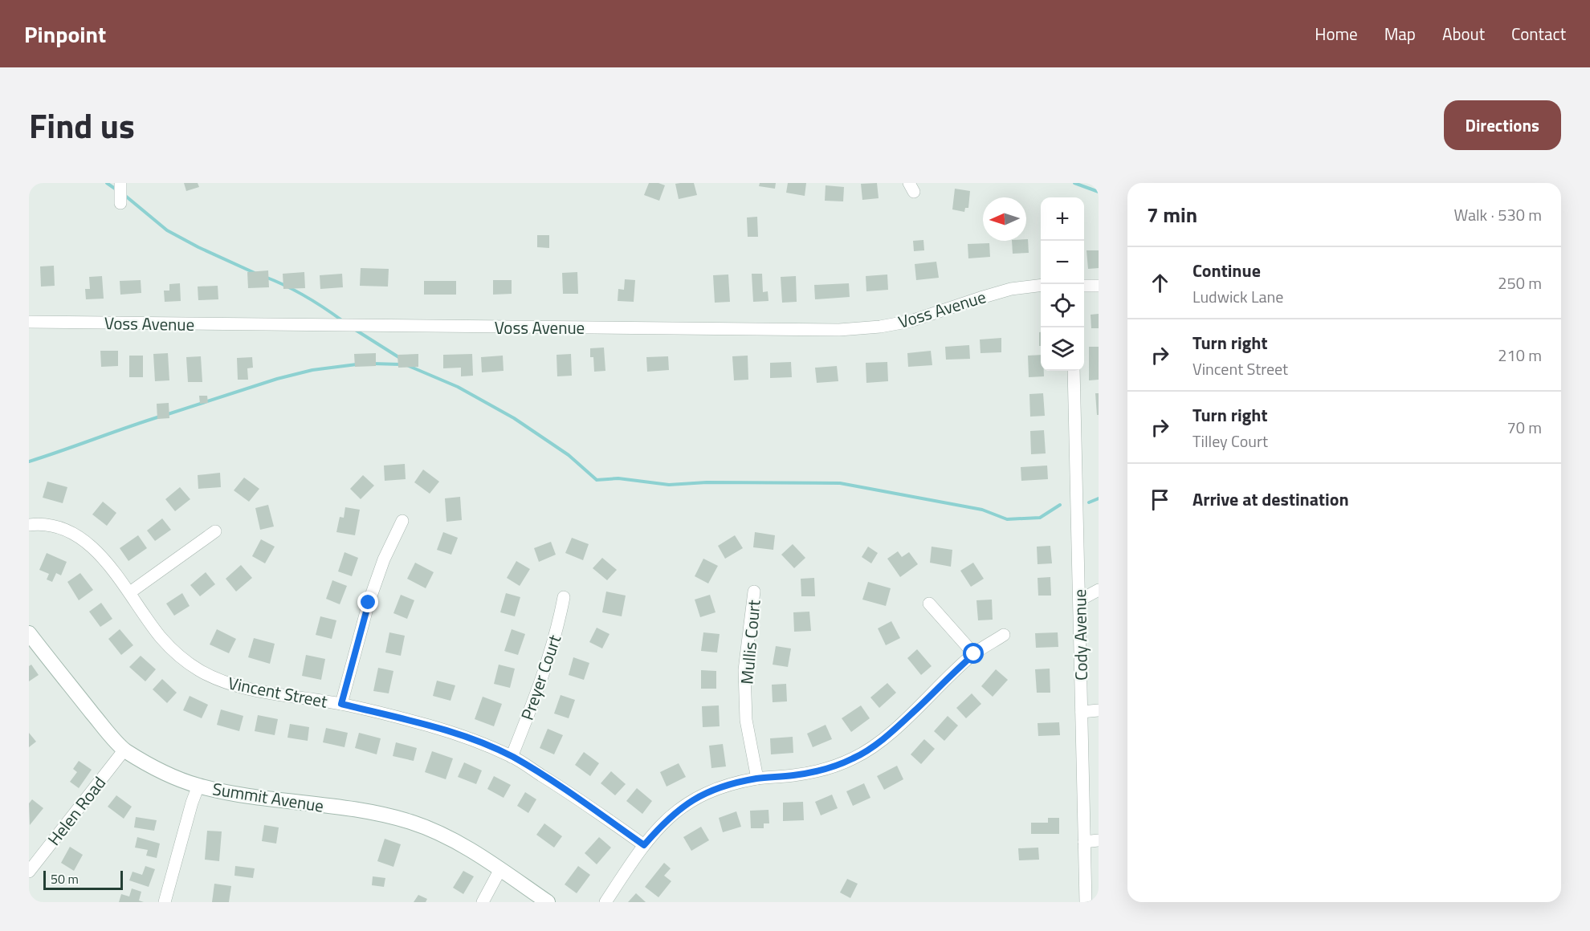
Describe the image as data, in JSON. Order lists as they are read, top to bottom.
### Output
{
  "streets": {
    "main road": ["Summit Avenue"],
    "street": [
      "Voss Avenue",
      "Cody Avenue",
      "Mullis Court",
      "Preyer Court",
      "Vincent Street",
      "Helen Road"
    ]
  },
  "crossings": [
    ["Preyer Court", "Vincent Street"],
    ["Summit Avenue", "Helen Road"]
  ],
  "scale_bar": "50 m",
  "north": "left",
  "page": {
    "header": "Pinpoint",
    "nav": [
      "Home",
      "Map",
      "About",
      "Contact"
    ],
    "title": "Find us",
    "buttons": "Directions",
    "heading": ["7 min", "Walk · 530 m"],
    "map_buttons": ["+", "−"],
    "list": [
      ["Continue", "Ludwick Lane", "250 m"],
      ["Turn right", "Vincent Street", "210 m"],
      ["Turn right", "Tilley Court", "70 m"],
      "Arrive at destination"
    ],
    "scale": "50 m"
  }
}
